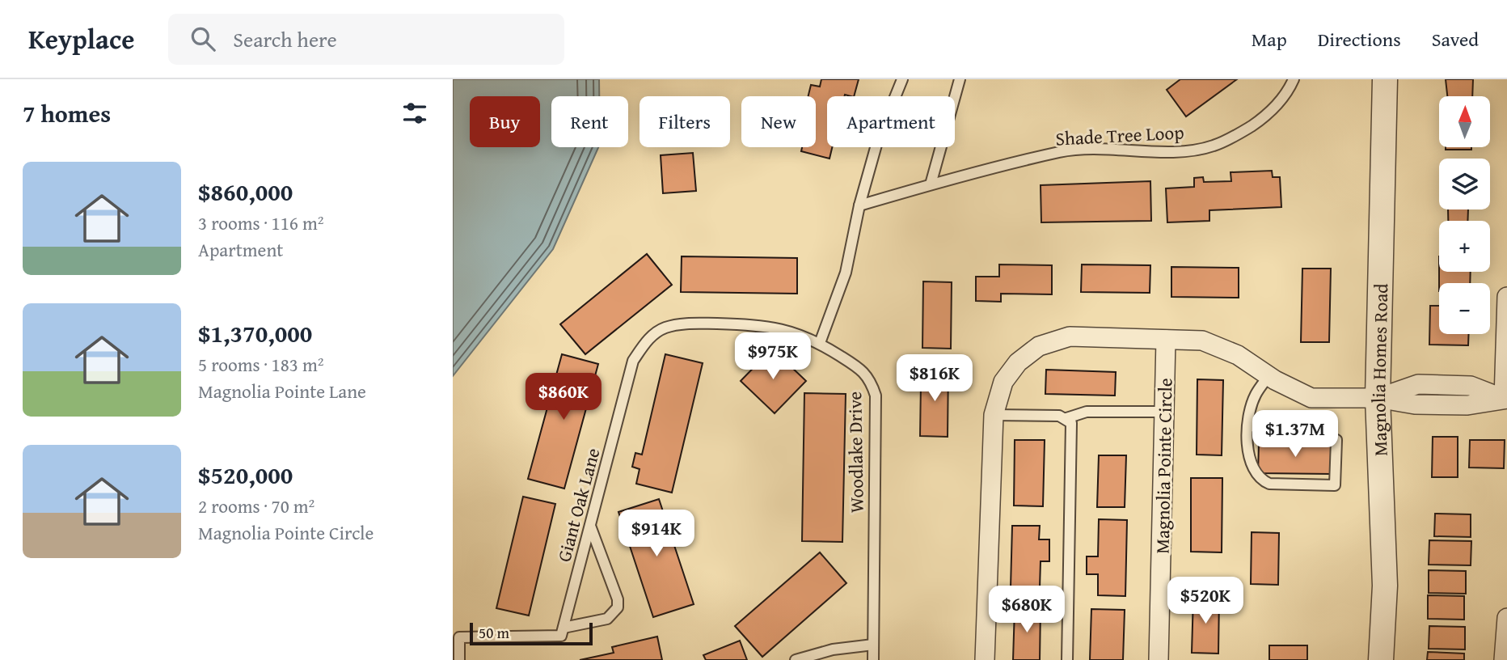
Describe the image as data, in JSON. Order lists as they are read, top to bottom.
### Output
{
  "streets": {
    "street": ["Magnolia Homes Road", "Magnolia Pointe Circle"],
    "lane": ["Shade Tree Loop", "Woodlake Drive", "Giant Oak Lane"]
  },
  "crossings": [
    ["Woodlake Drive", "Giant Oak Lane"]
  ],
  "scale_bar": "50 m",
  "north": "top",
  "page": {
    "header": "Keyplace",
    "search": "Search here",
    "nav": ["Map", "Directions", "Saved"],
    "heading": "7 homes",
    "map_buttons": ["+", "−"],
    "chip": [
      "Buy",
      "Rent",
      "Filters",
      "New",
      "Apartment"
    ],
    "list": [
      {
        "name": "$860,000",
        "note": "3 rooms · 116 m² · Apartment"
      },
      {
        "name": "$1,370,000",
        "note": "5 rooms · 183 m² · Magnolia Pointe Lane"
      },
      {
        "name": "$520,000",
        "note": "2 rooms · 70 m² · Magnolia Pointe Circle"
      }
    ],
    "price": [
      "$975K",
      "$816K",
      "$860K",
      "$1.37M",
      "$914K",
      "$520K",
      "$680K"
    ],
    "scale": "50 m"
  }
}
